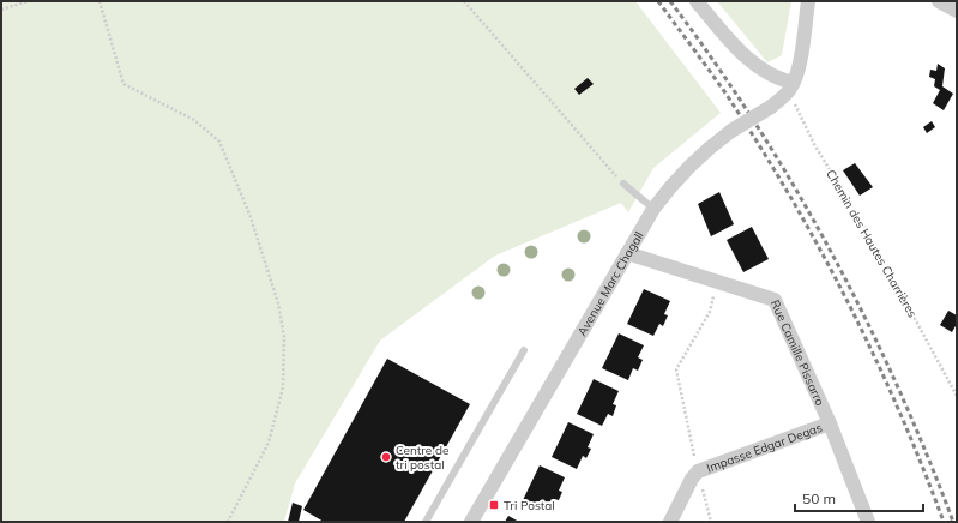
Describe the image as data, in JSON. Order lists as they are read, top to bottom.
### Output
{
  "streets": {
    "street": ["Avenue Marc Chagall", "Rue Camille Pissarro", "Impasse Edgar Degas"],
    "path": ["Chemin des Hautes Charrières"]
  },
  "crossings": [
    ["Chemin des Hautes Charrières", "Avenue Marc Chagall"],
    ["Avenue Marc Chagall", "Rue Camille Pissarro"],
    ["Rue Camille Pissarro", "Impasse Edgar Degas"]
  ],
  "places": {
    "other": ["Centre de tri postal"],
    "transit": ["Tri Postal"]
  },
  "scale_bar": "50 m"
}
